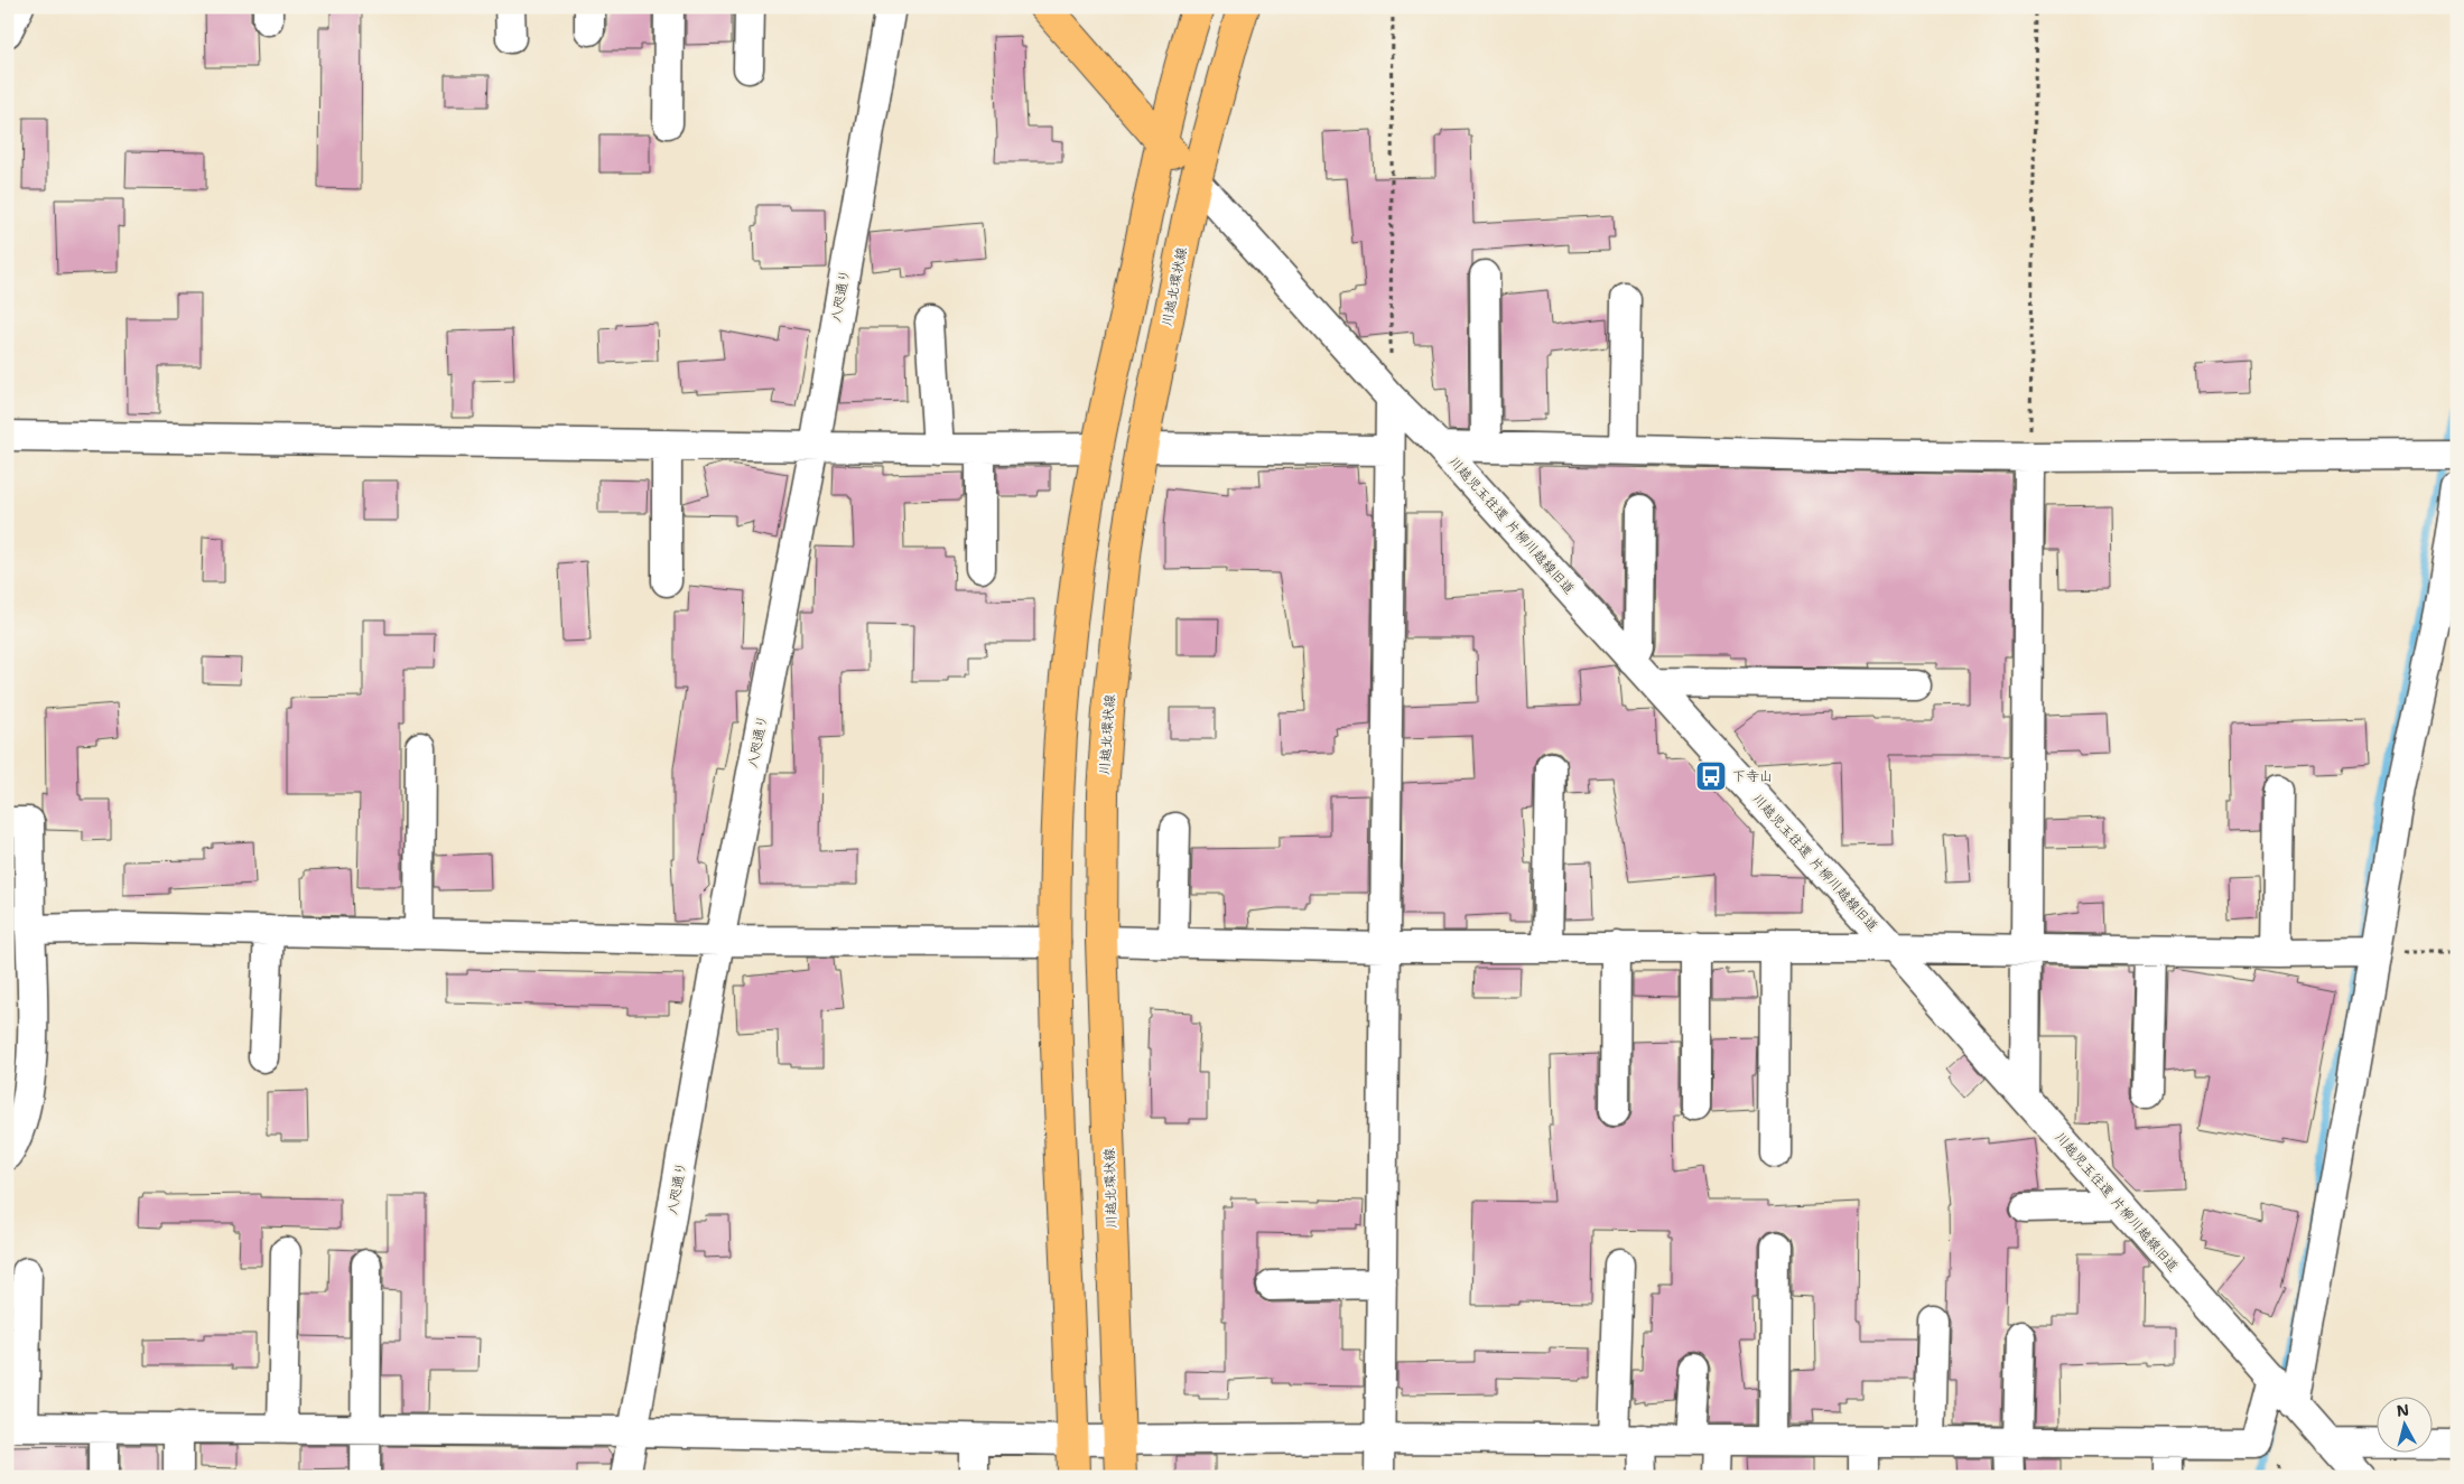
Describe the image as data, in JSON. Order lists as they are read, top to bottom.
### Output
{
  "streets": {
    "main road": ["川越北環状線"],
    "street": ["八咫通り", "川越児玉往還 片柳川越線旧道"]
  },
  "crossings": [
    ["川越北環状線", "川越児玉往還 片柳川越線旧道"]
  ],
  "places": {
    "bus stop": ["下寺山"]
  },
  "north": "top"
}
